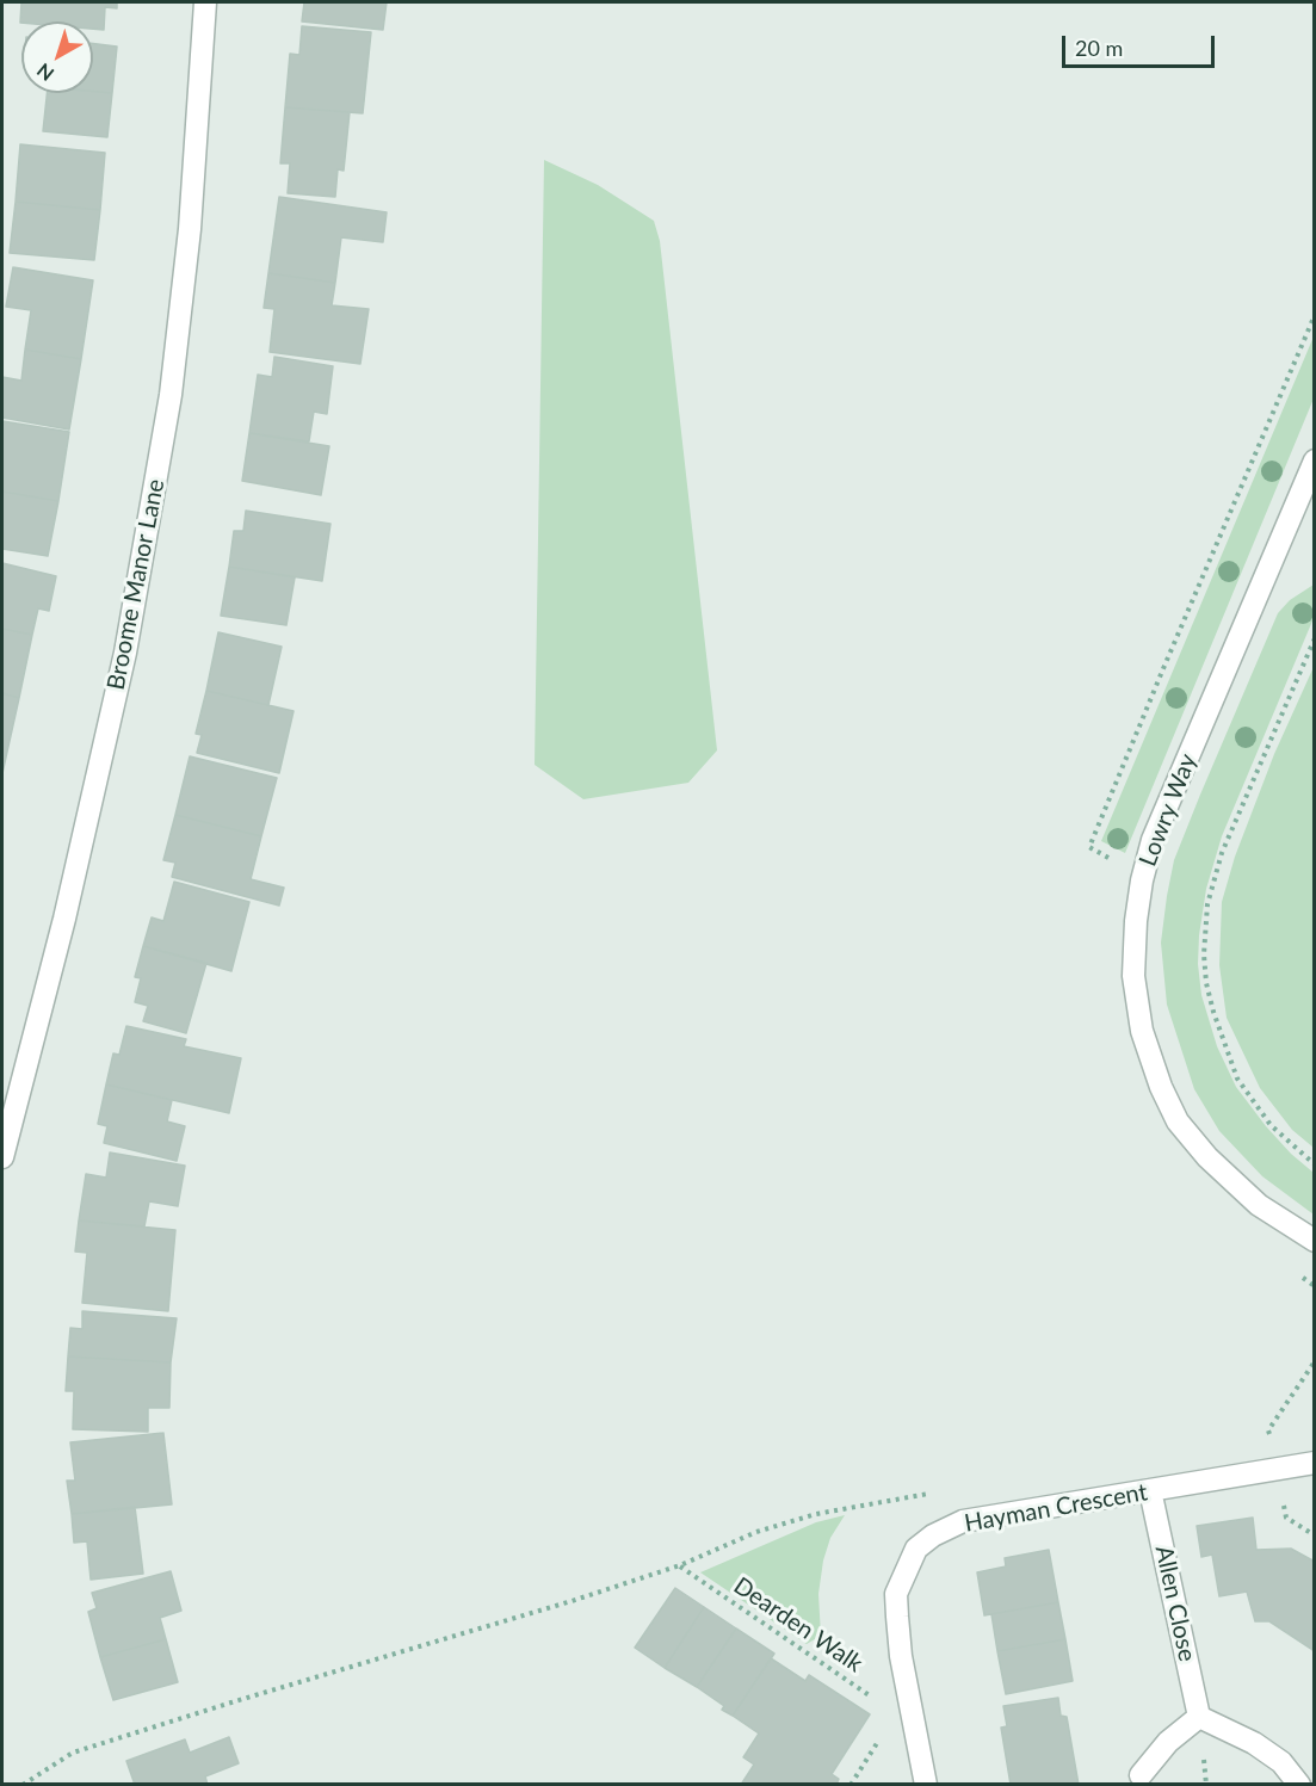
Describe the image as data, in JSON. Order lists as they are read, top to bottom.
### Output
{
  "streets": {
    "street": [
      "Broome Manor Lane",
      "Lowry Way",
      "Hayman Crescent",
      "Allen Close"
    ],
    "path": ["Dearden Walk"]
  },
  "crossings": [
    ["Hayman Crescent", "Allen Close"],
    ["Hayman Crescent", "Dearden Walk"]
  ],
  "scale_bar": "20 m",
  "north": "bottom left"
}
